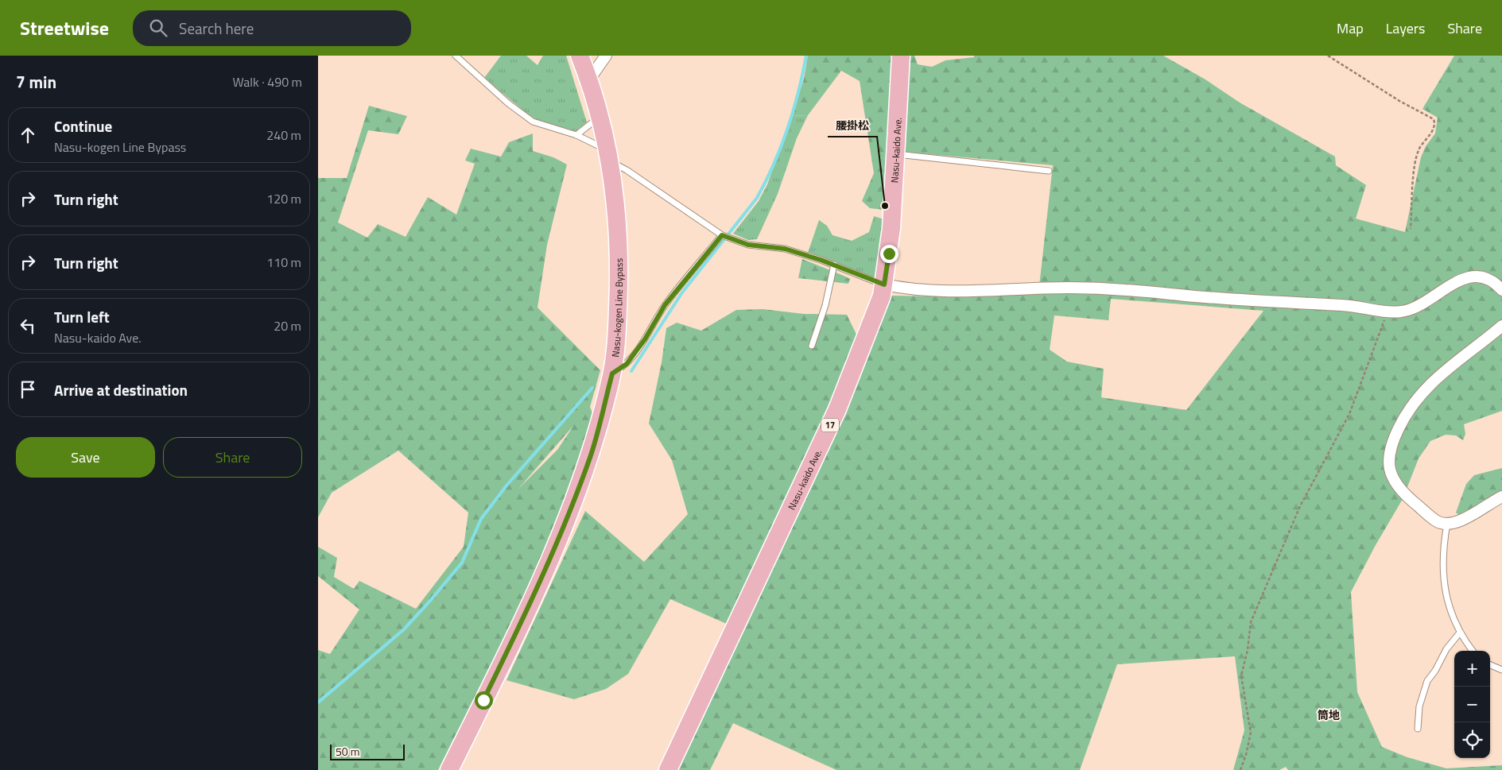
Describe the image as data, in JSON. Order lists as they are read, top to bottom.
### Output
{
  "streets": {
    "main road": ["Nasu-kaido Ave.", "Nasu-kogen Line Bypass", "17"]
  },
  "districts": ["筒地"],
  "places": ["腰掛松"],
  "scale_bar": "50 m",
  "page": {
    "header": "Streetwise",
    "search": "Search here",
    "nav": ["Map", "Layers", "Share"],
    "heading": ["7 min", "Walk · 490 m"],
    "list": [
      ["Continue", "Nasu-kogen Line Bypass", "240 m"],
      ["Turn right", "120 m"],
      ["Turn right", "110 m"],
      ["Turn left", "Nasu-kaido Ave.", "20 m"],
      "Arrive at destination"
    ],
    "buttons": ["Save", "Share"],
    "map_buttons": ["+", "−"],
    "scale": "50 m"
  }
}
